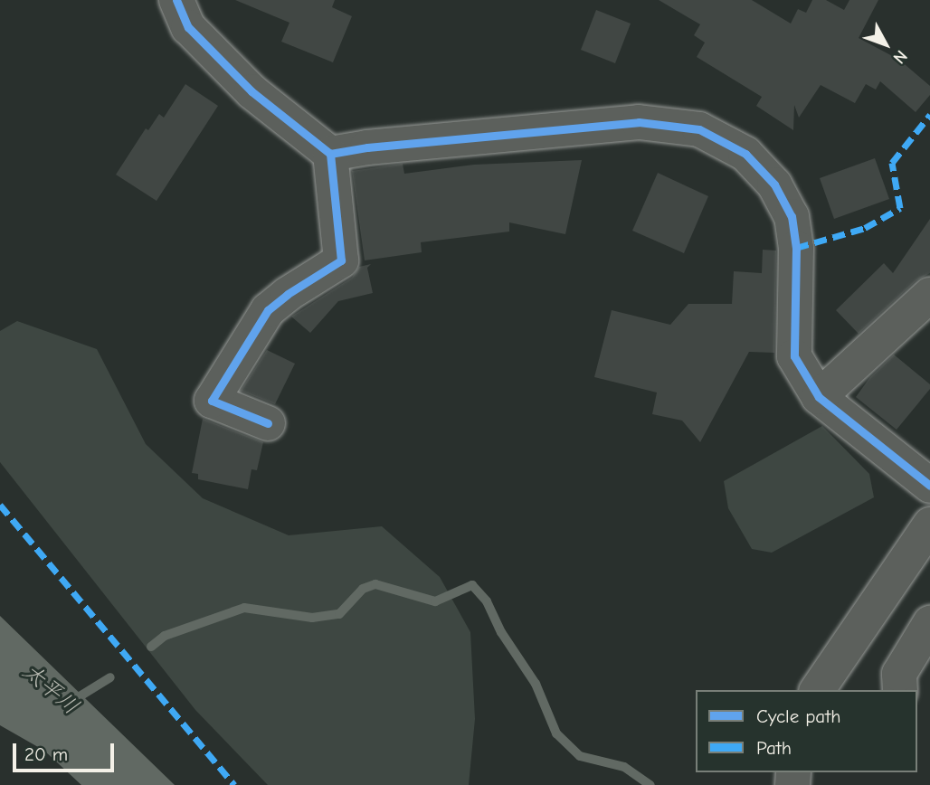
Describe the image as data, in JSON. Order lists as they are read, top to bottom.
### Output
{
  "water": ["太平川"],
  "legend": ["Cycle path", "Path"],
  "scale_bar": "20 m",
  "north": "bottom right"
}
